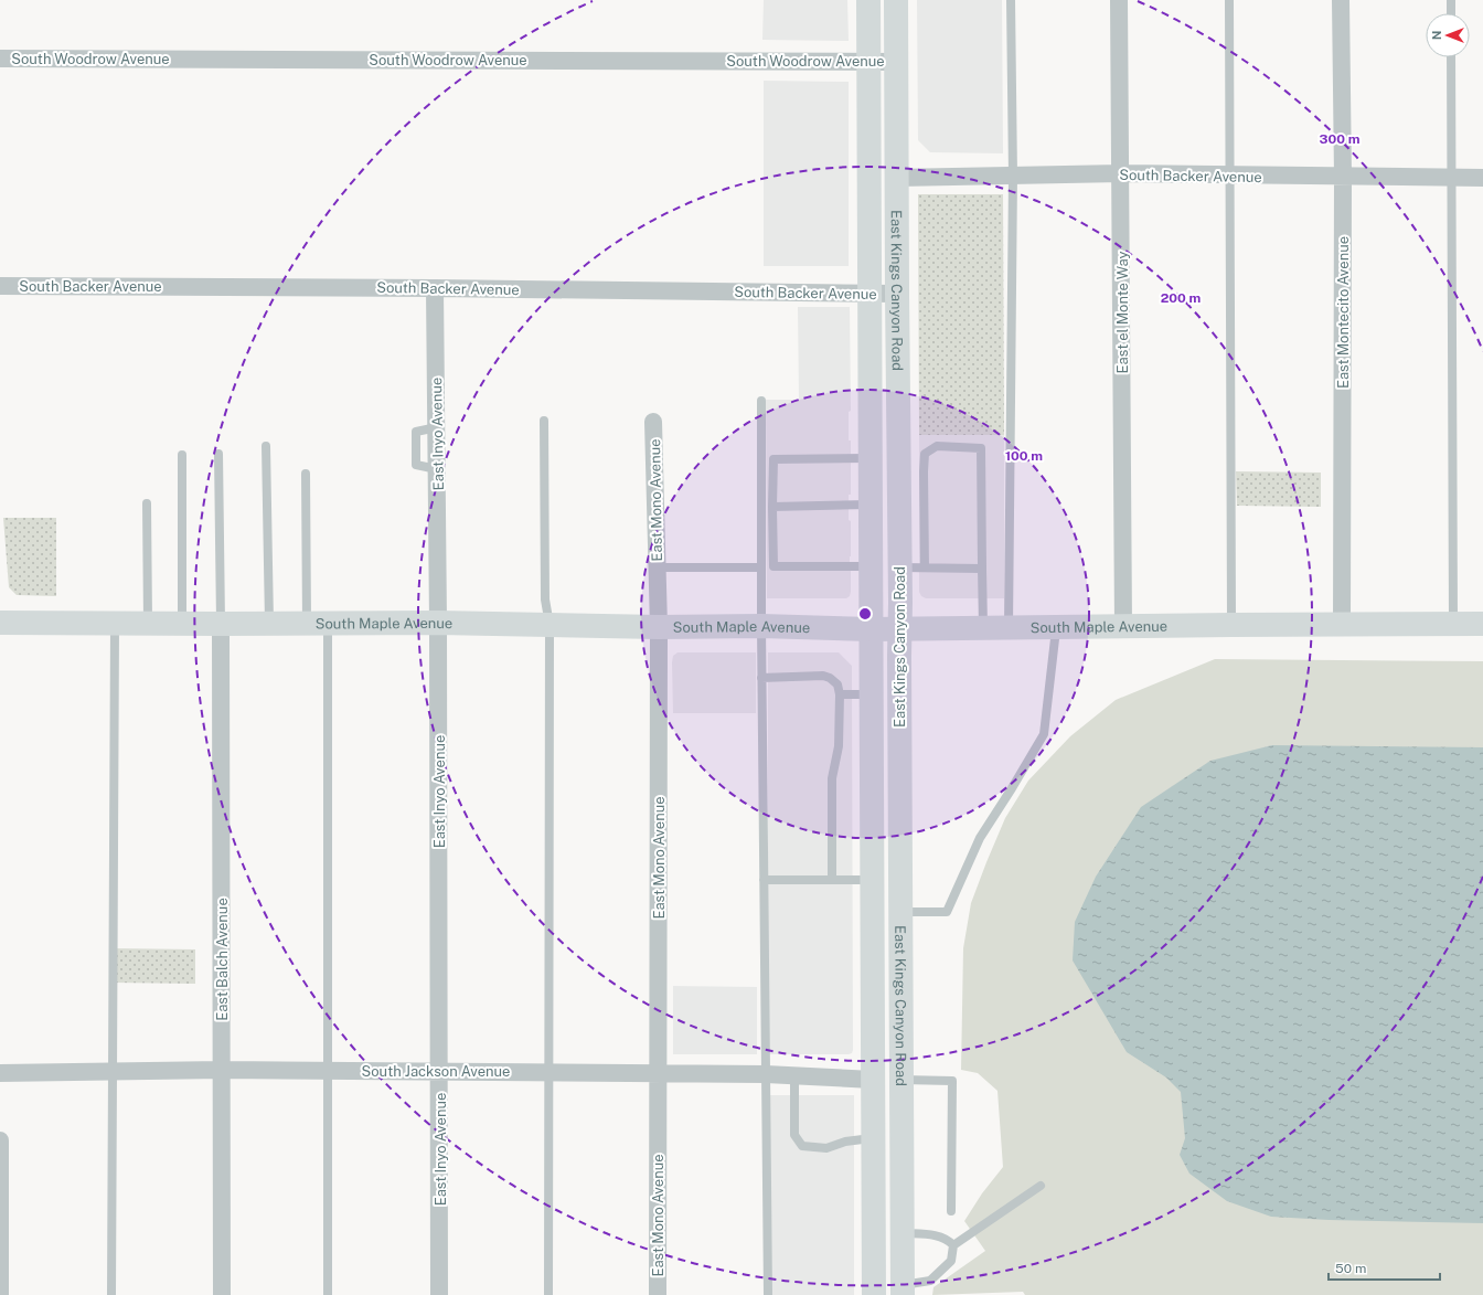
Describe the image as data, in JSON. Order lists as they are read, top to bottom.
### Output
{
  "streets": {
    "main road": ["East Kings Canyon Road", "South Maple Avenue"],
    "street": [
      "South Woodrow Avenue",
      "South Backer Avenue",
      "East el Monte Way",
      "East Montecito Avenue",
      "East Inyo Avenue",
      "East Mono Avenue",
      "East Balch Avenue",
      "South Jackson Avenue"
    ]
  },
  "crossings": [
    ["South Woodrow Avenue", "East Kings Canyon Road"],
    ["South Backer Avenue", "East Kings Canyon Road"],
    ["South Backer Avenue", "East el Monte Way"],
    ["South Backer Avenue", "East Montecito Avenue"],
    ["South Backer Avenue", "East Inyo Avenue"],
    ["East Kings Canyon Road", "South Maple Avenue"],
    ["East Kings Canyon Road", "South Jackson Avenue"],
    ["East el Monte Way", "South Maple Avenue"],
    ["East Montecito Avenue", "South Maple Avenue"],
    ["East Inyo Avenue", "South Maple Avenue"],
    ["East Inyo Avenue", "South Jackson Avenue"],
    ["East Mono Avenue", "South Maple Avenue"],
    ["East Mono Avenue", "South Jackson Avenue"],
    ["South Maple Avenue", "East Balch Avenue"],
    ["East Balch Avenue", "South Jackson Avenue"]
  ],
  "scale_bar": "50 m",
  "north": "left",
  "rings": ["300 m", "200 m", "100 m"]
}
